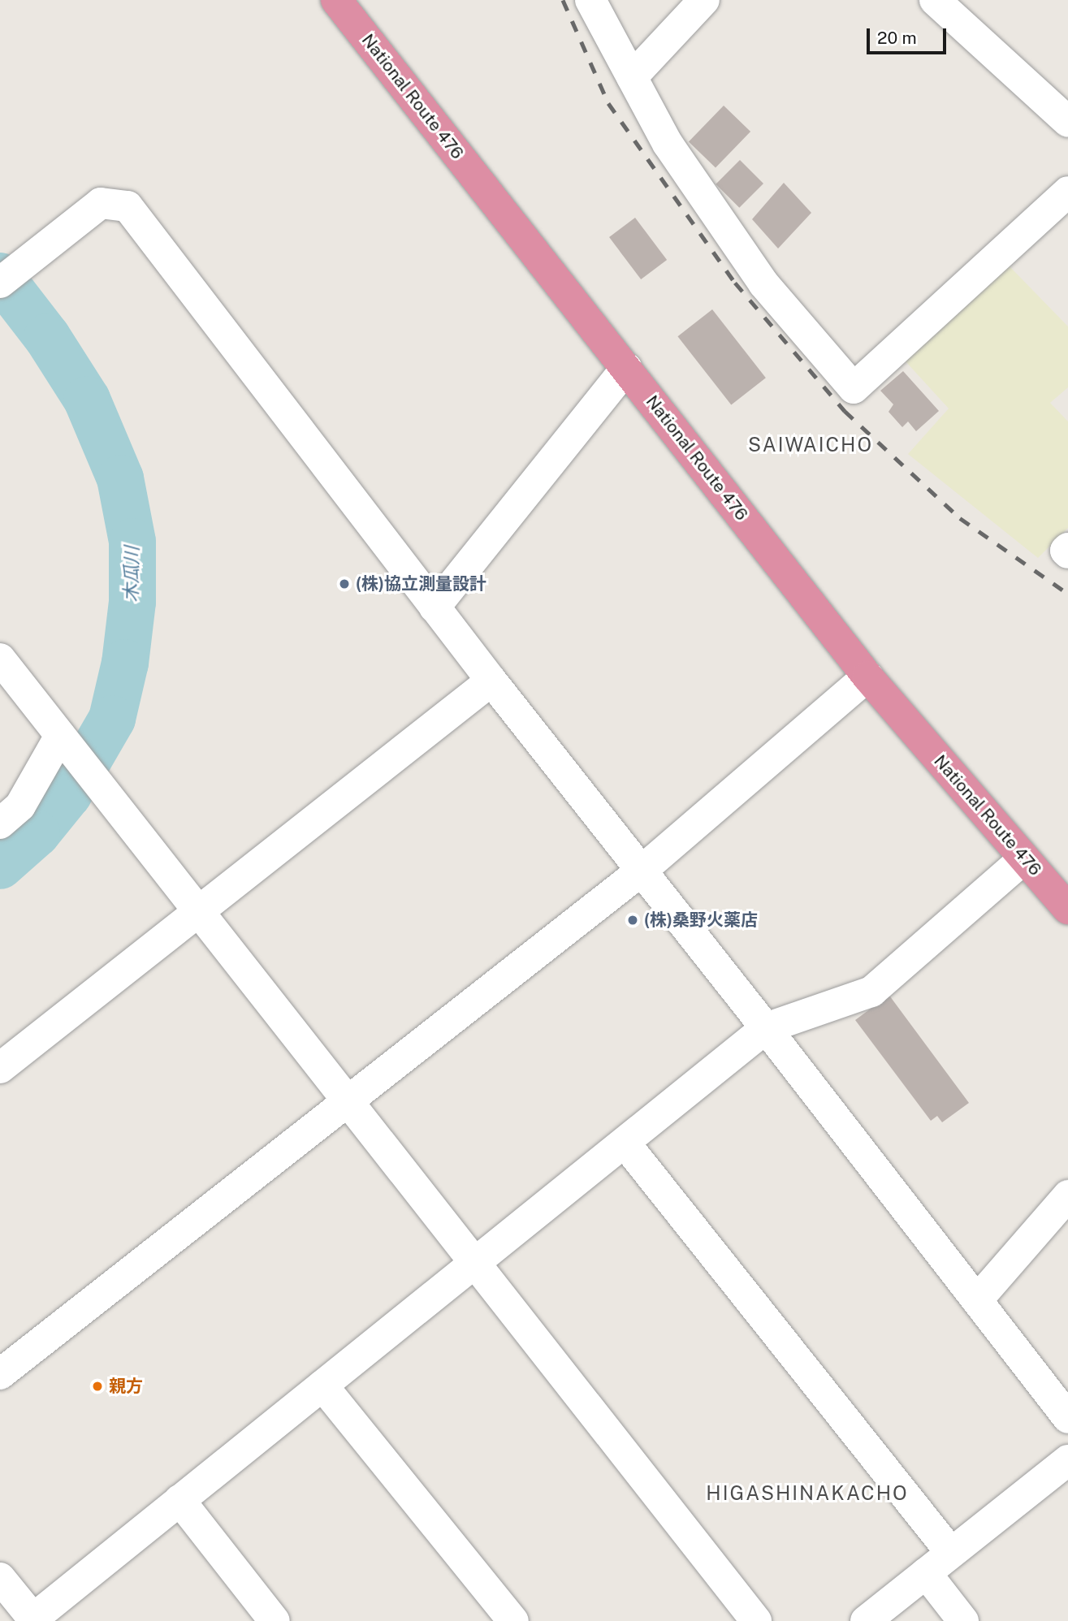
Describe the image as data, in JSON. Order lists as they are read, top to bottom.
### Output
{
  "streets": {
    "highway": ["National Route 476"]
  },
  "districts": ["SAIWAICHO", "HIGASHINAKACHO"],
  "water": ["木瓜川"],
  "places": ["(株)協立測量設計", "(株)桑野火薬店", "親方"],
  "scale_bar": "20 m"
}
